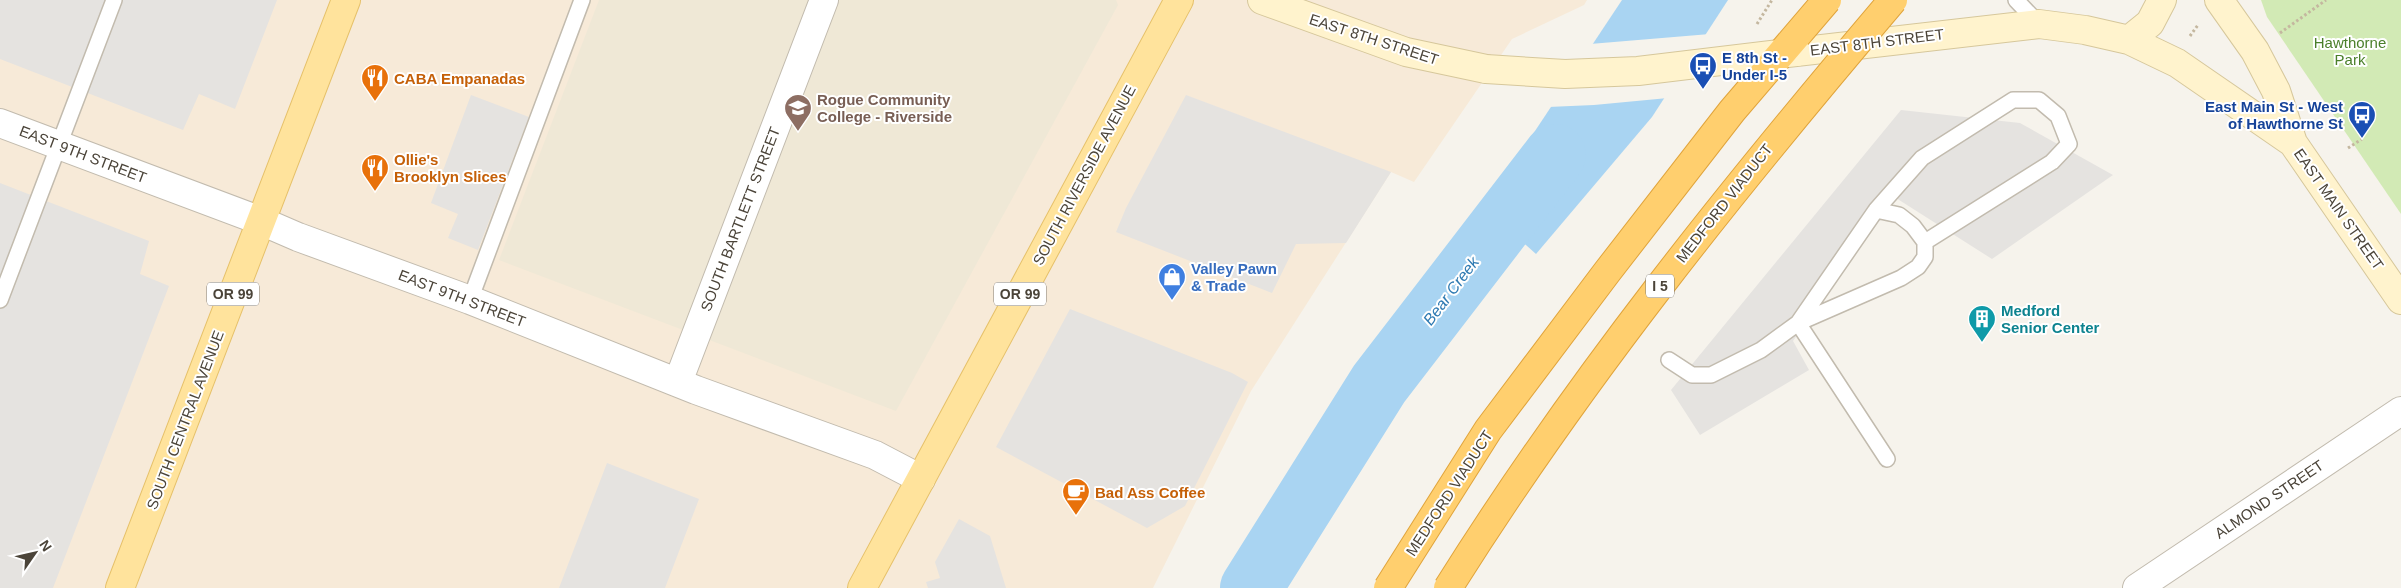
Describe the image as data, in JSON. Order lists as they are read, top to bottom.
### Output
{
  "streets": {
    "highway": ["MEDFORD VIADUCT", "I 5"],
    "main road": [
      "EAST 8TH STREET",
      "SOUTH RIVERSIDE AVENUE",
      "EAST MAIN STREET",
      "OR 99",
      "SOUTH CENTRAL AVENUE"
    ],
    "street": ["EAST 9TH STREET", "SOUTH BARTLETT STREET", "ALMOND STREET"]
  },
  "crossings": [
    ["EAST 8TH STREET", "EAST MAIN STREET"],
    ["EAST 9TH STREET", "SOUTH RIVERSIDE AVENUE"],
    ["EAST 9TH STREET", "SOUTH BARTLETT STREET"],
    ["EAST 9TH STREET", "SOUTH CENTRAL AVENUE"]
  ],
  "water": ["Bear Creek"],
  "parks": ["Hawthorne Park"],
  "places": {
    "bus stop": ["E 8th St - Under I-5", "East Main St - West of Hawthorne St"],
    "restaurant": ["CABA Empanadas", "Ollie's Brooklyn Slices"],
    "school or university": ["Rogue Community College - Riverside"],
    "shop": ["Valley Pawn & Trade"],
    "building": ["Medford Senior Center"],
    "cafe": ["Bad Ass Coffee"]
  },
  "north": "top right"
}
